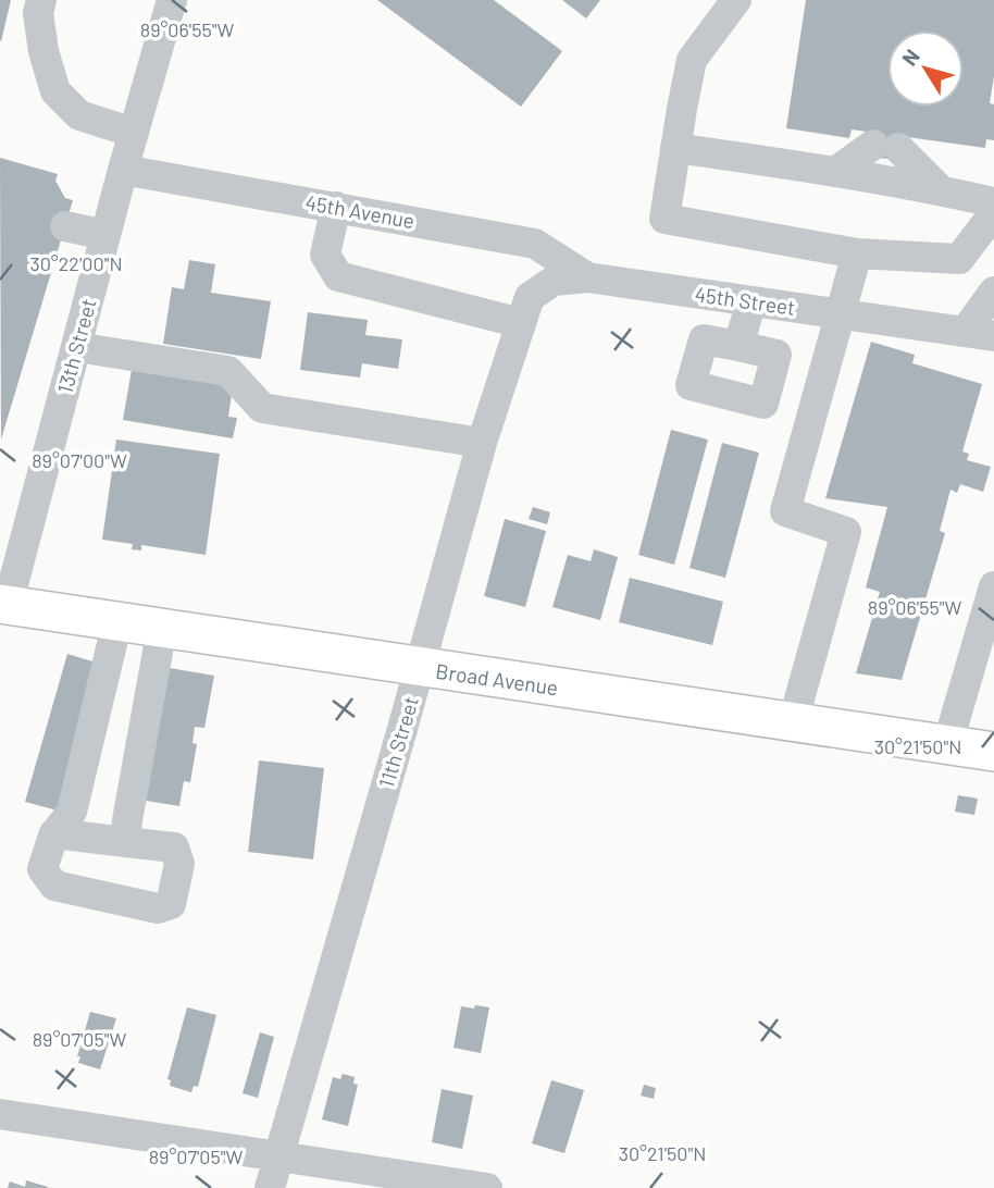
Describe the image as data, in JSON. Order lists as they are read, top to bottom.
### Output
{
  "streets": {
    "main road": ["Broad Avenue"],
    "street": [
      "45th Avenue",
      "45th Street",
      "13th Street",
      "11th Street"
    ]
  },
  "crossings": [
    ["45th Avenue", "45th Street"],
    ["45th Avenue", "13th Street"],
    ["45th Street", "11th Street"],
    ["13th Street", "Broad Avenue"],
    ["Broad Avenue", "11th Street"]
  ],
  "north": "top left",
  "coordinates": [
    "89°06'55\"W",
    "30°22'00\"N",
    "89°07'00\"W",
    "30°21'50\"N",
    "89°07'05\"W"
  ]
}
